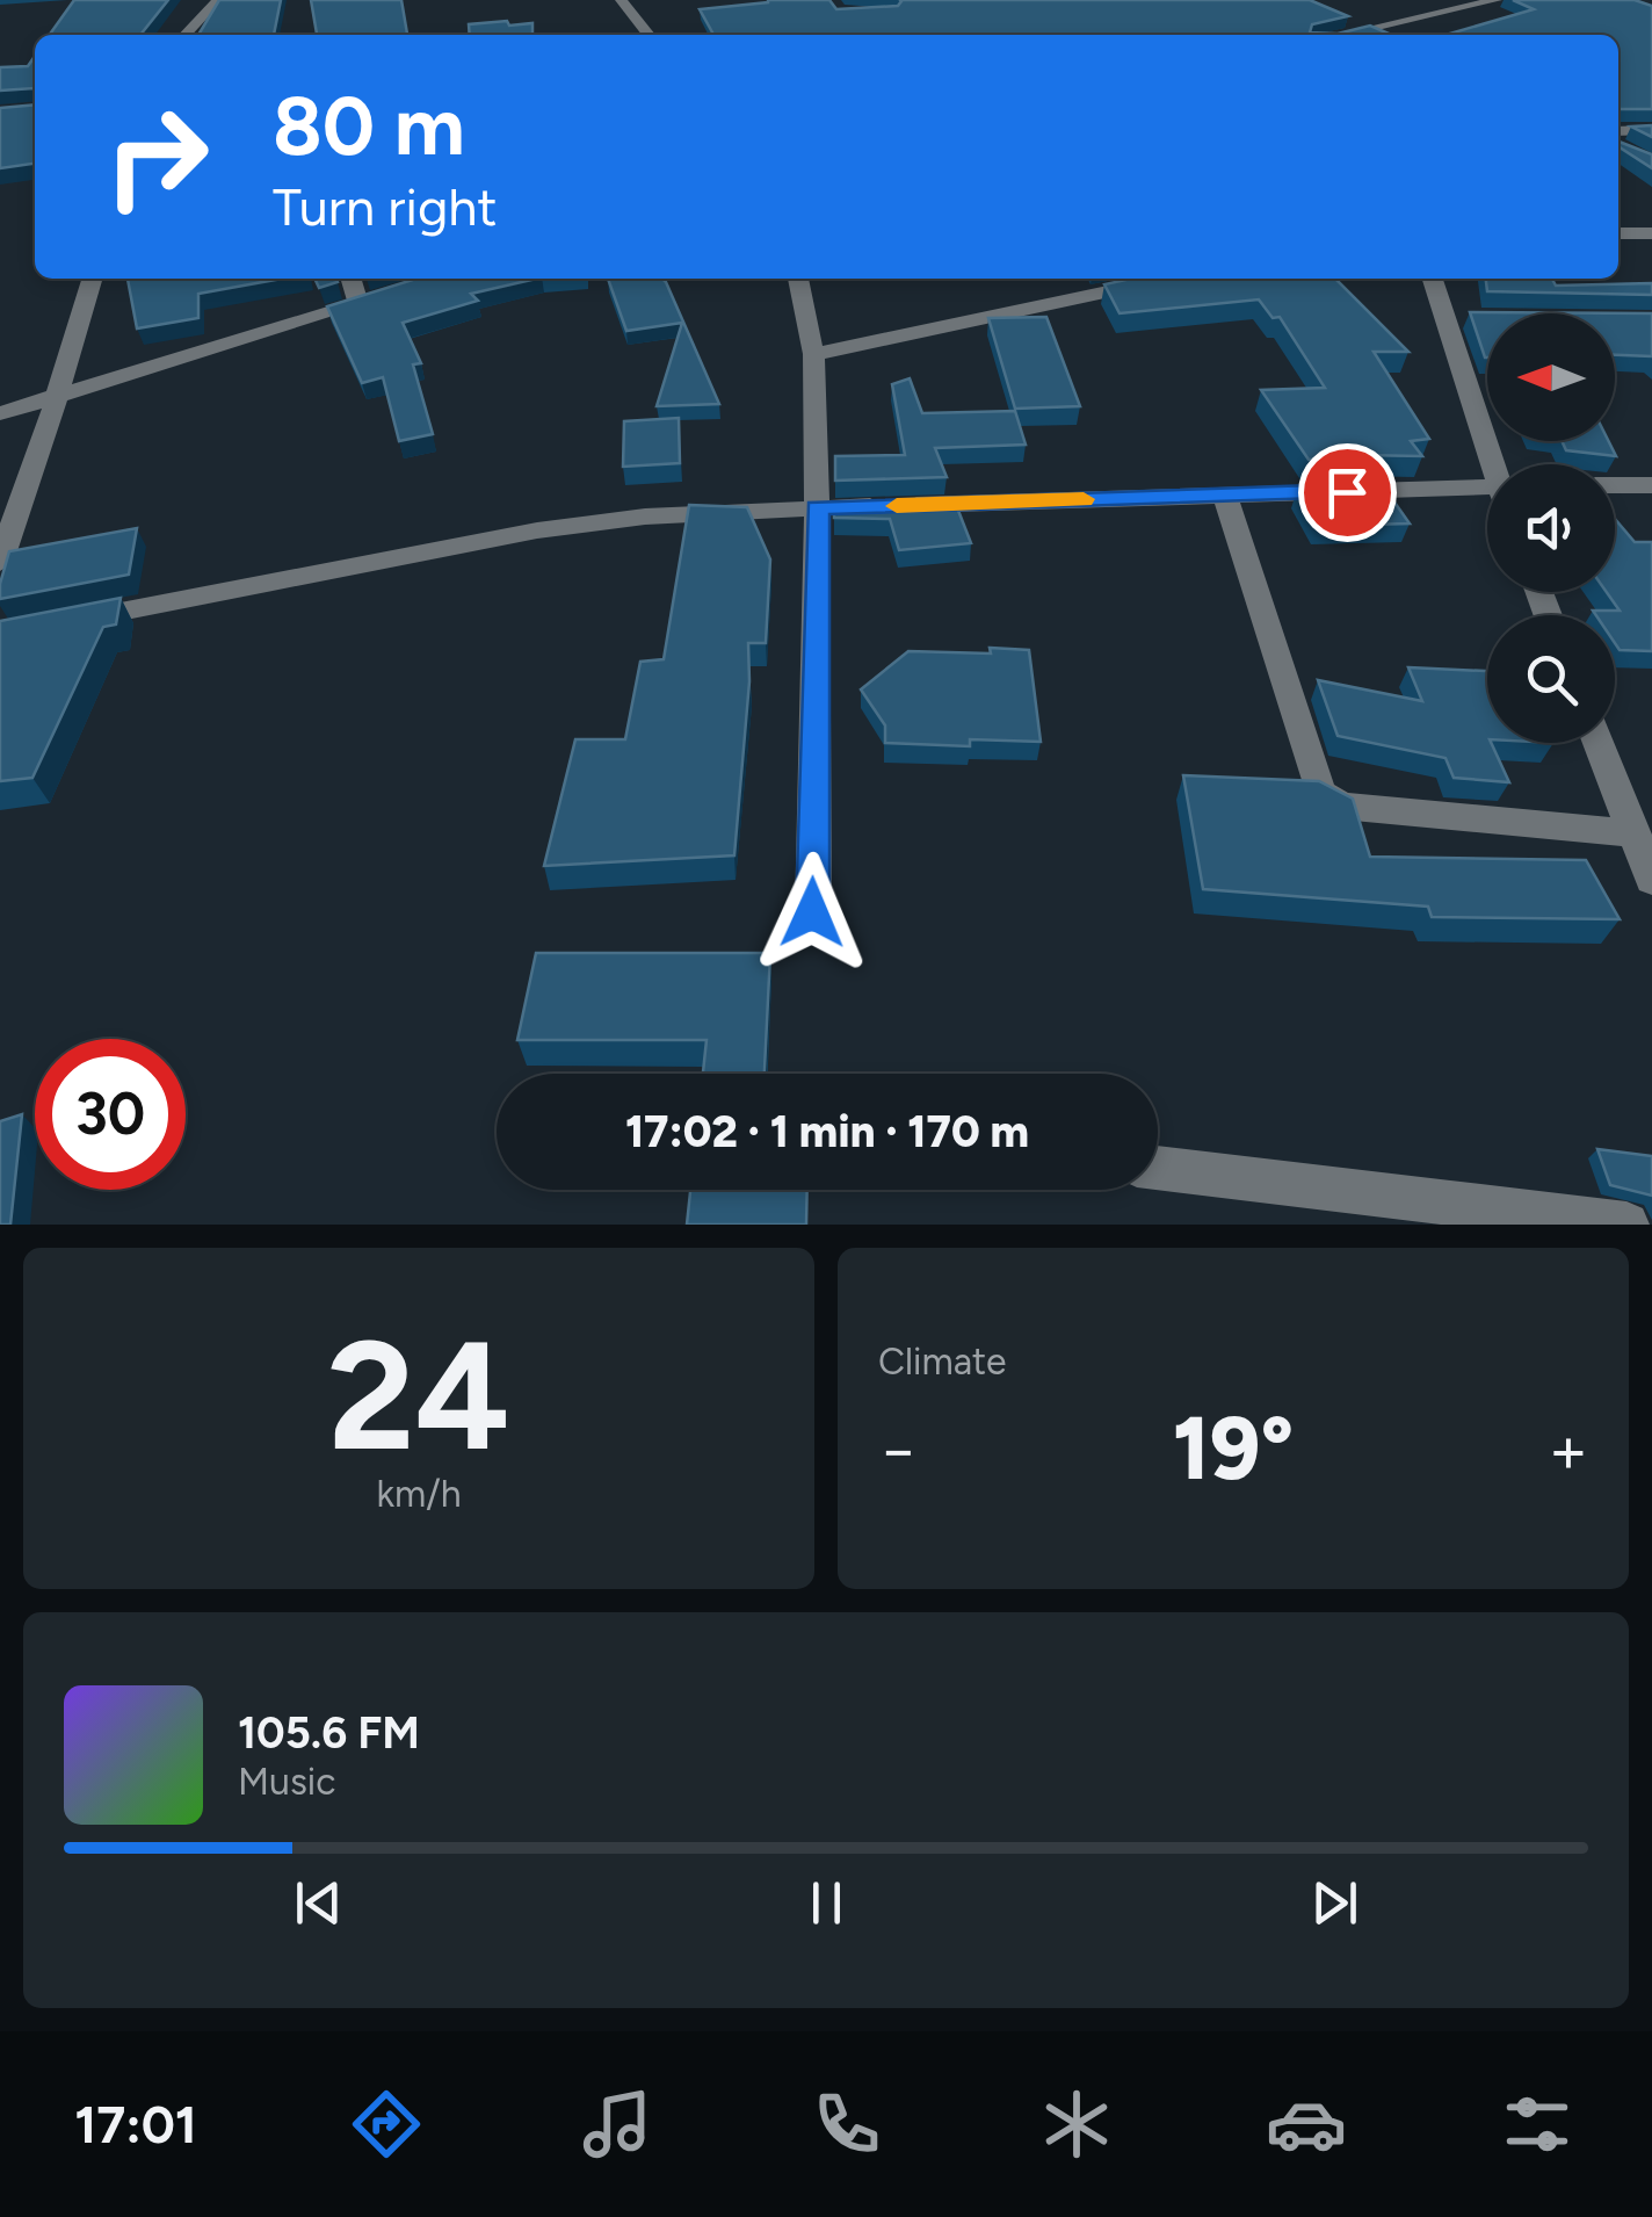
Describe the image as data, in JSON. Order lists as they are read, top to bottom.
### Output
{
  "north": "left",
  "page": {
    "turn": ["80 m", "Turn right"],
    "limit": "30",
    "trip": "17:02 · 1 min · 170 m",
    "tile": [
      ["24", "km/h"],
      "Climate"
    ],
    "heat": ["−", "19°", "+"],
    "song": ["105.6 FM", "Music"],
    "tabs": "17:01"
  }
}
